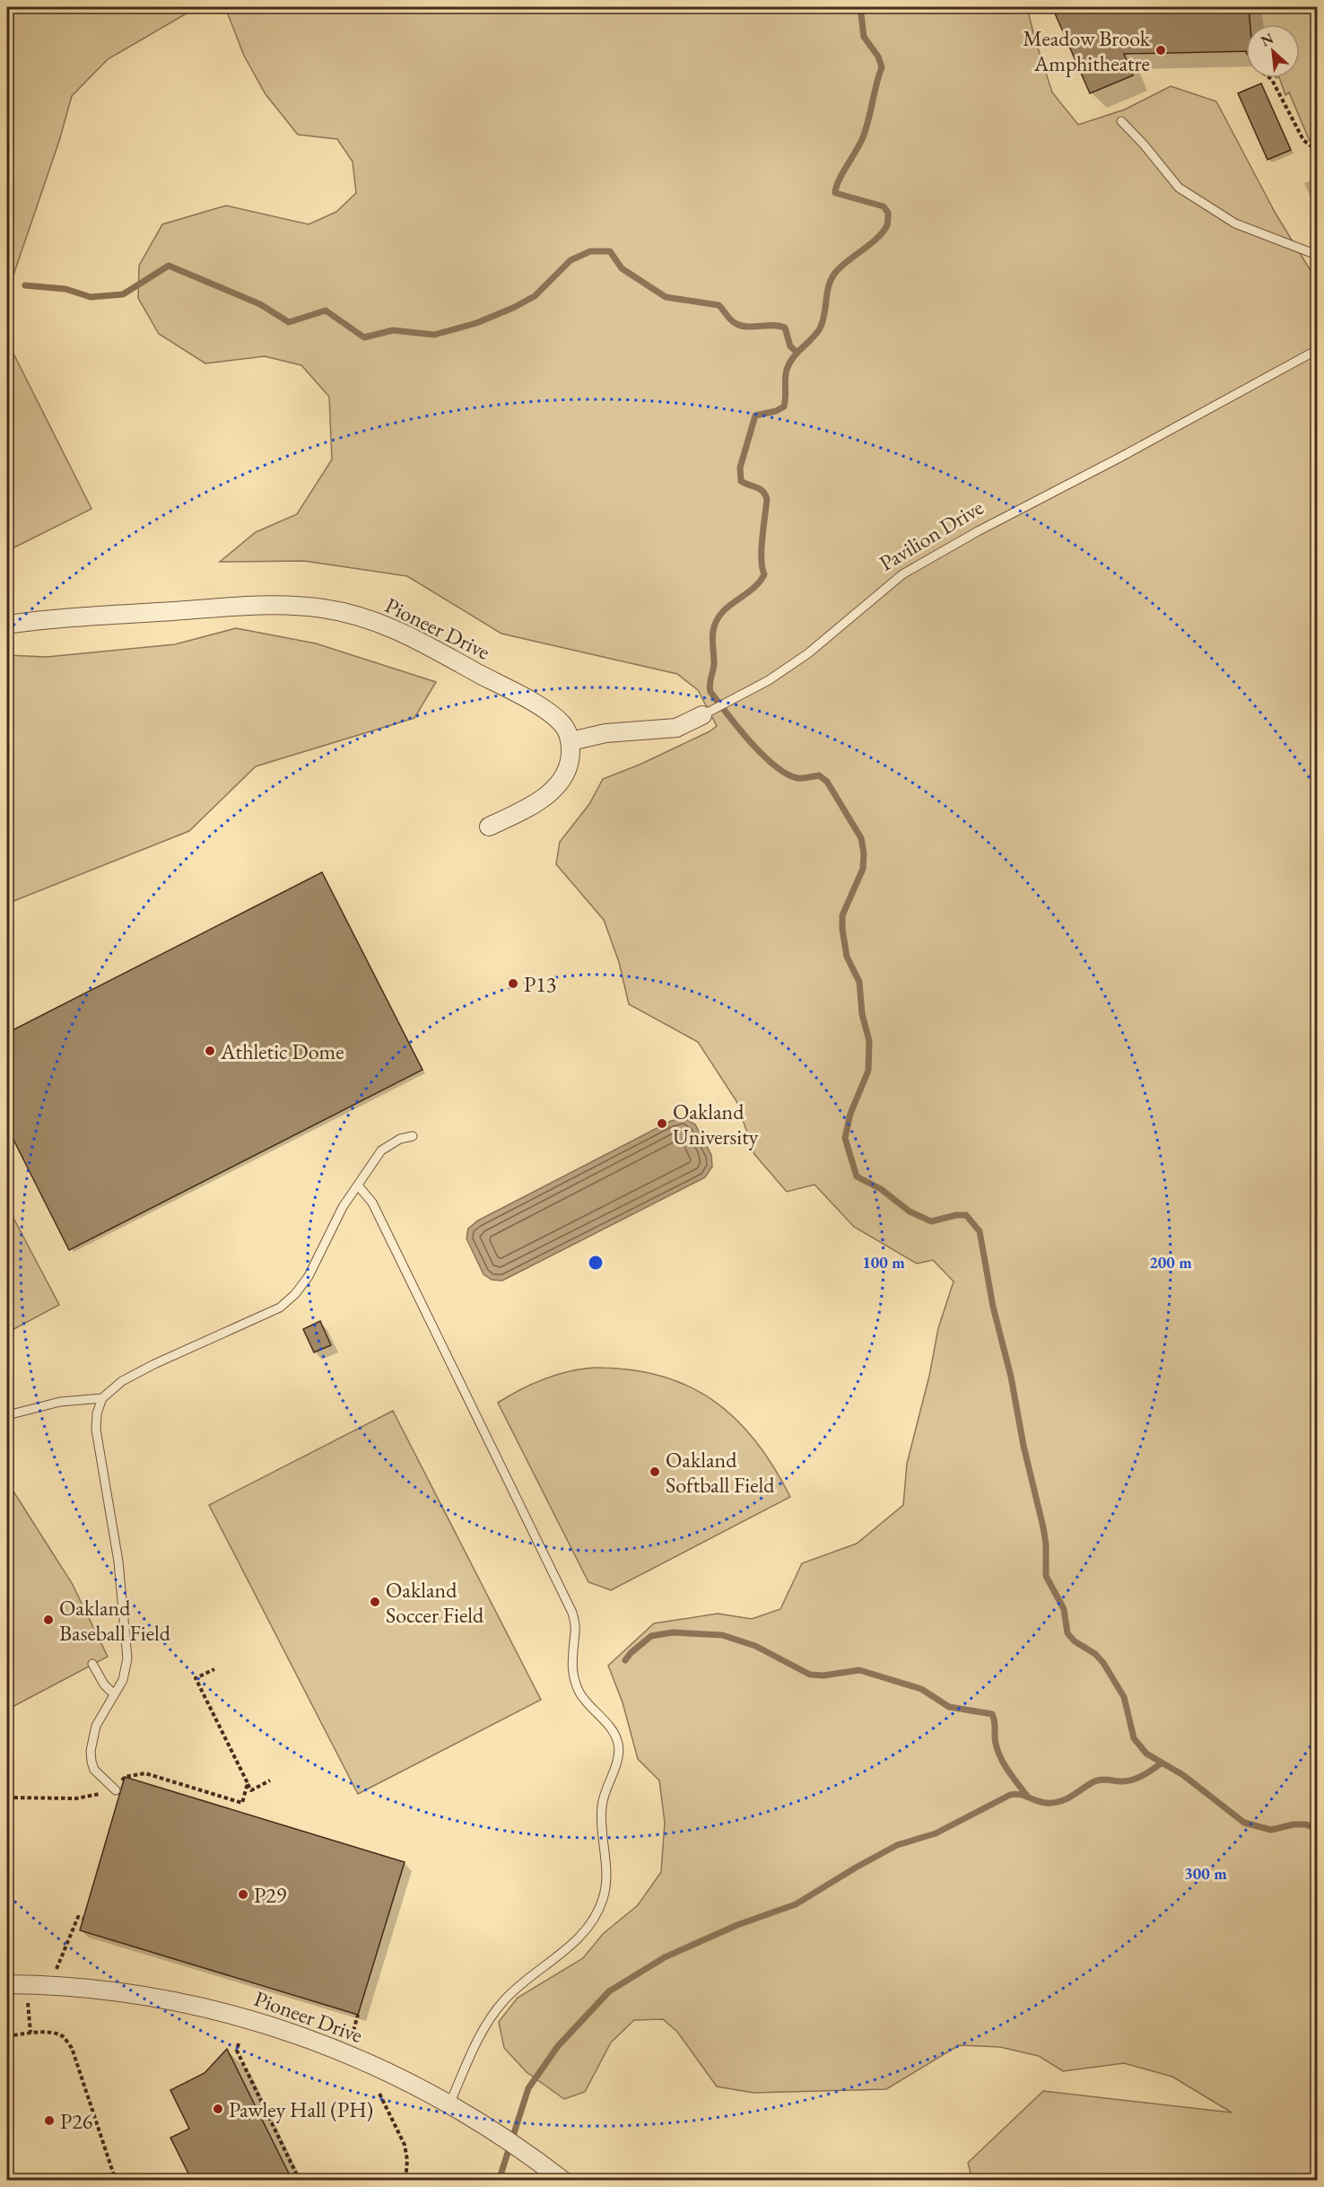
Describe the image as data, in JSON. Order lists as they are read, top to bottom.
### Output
{
  "streets": {
    "street": ["Pavilion Drive", "Pioneer Drive"]
  },
  "crossings": [
    ["Pavilion Drive", "Pioneer Drive"]
  ],
  "places": [
    "Meadow Brook Amphitheatre",
    "P13",
    "Athletic Dome",
    "Oakland University",
    "Oakland Softball Field",
    "Oakland Soccer Field",
    "Oakland Baseball Field",
    "P29",
    "Pawley Hall (PH)",
    "P26"
  ],
  "north": "top left",
  "rings": ["100 m", "200 m", "300 m"]
}
